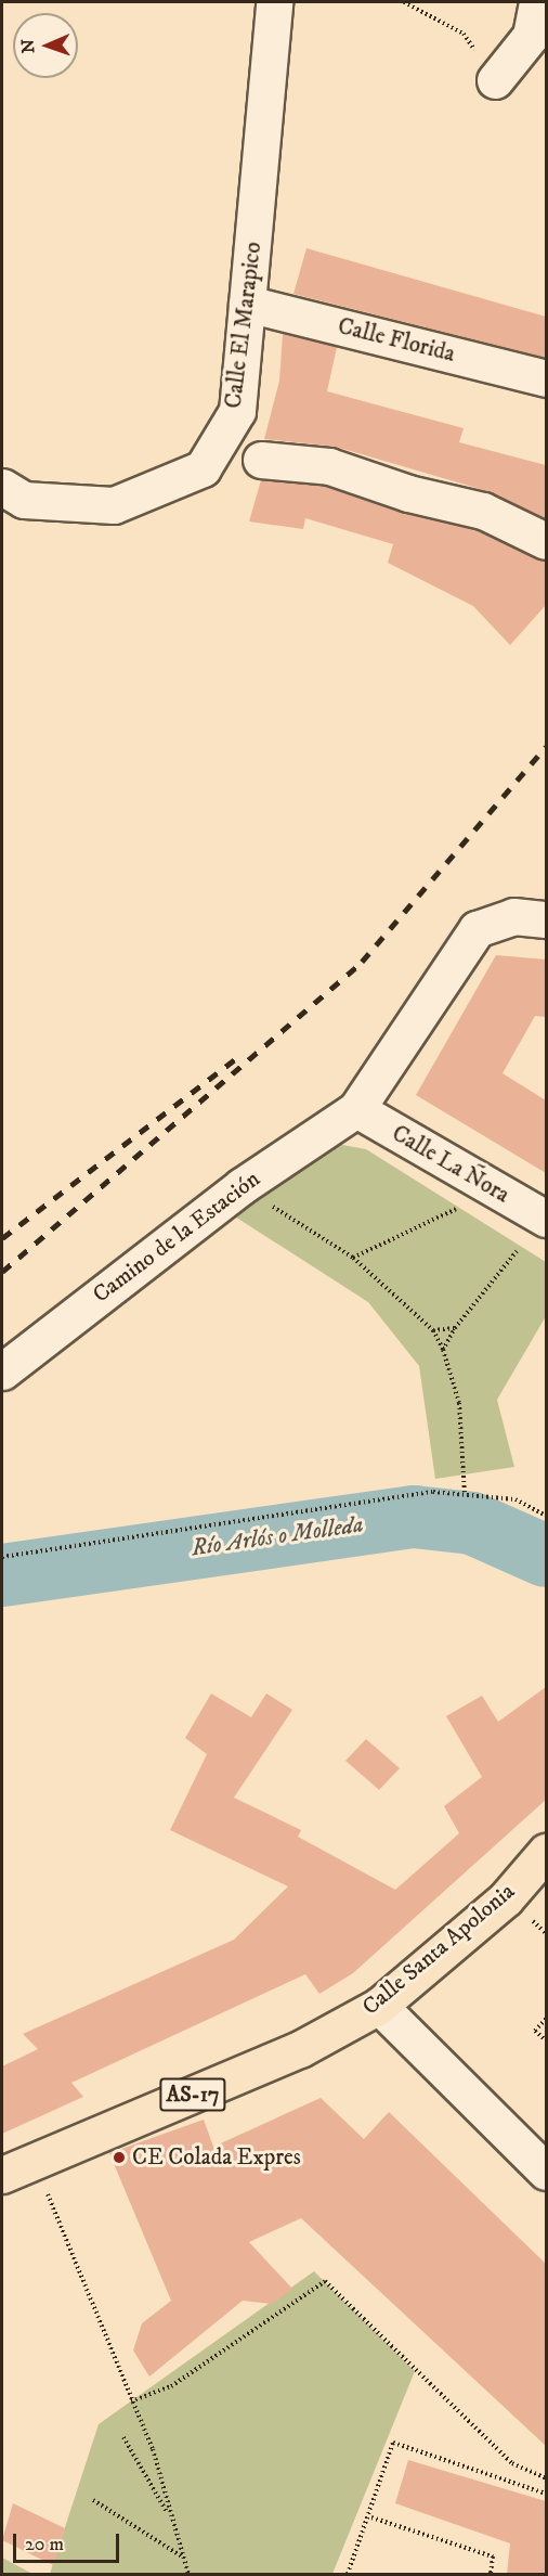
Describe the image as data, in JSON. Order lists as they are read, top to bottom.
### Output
{
  "streets": {
    "main road": ["Calle Santa Apolonia", "AS-17"],
    "street": [
      "Calle El Marapico",
      "Calle Florida",
      "Calle La Ñora",
      "Camino de la Estación"
    ]
  },
  "crossings": [
    ["Calle El Marapico", "Calle Florida"],
    ["Calle La Ñora", "Camino de la Estación"]
  ],
  "water": ["Río Arlós o Molleda"],
  "places": ["CE Colada Expres"],
  "scale_bar": "20 m",
  "north": "left"
}
